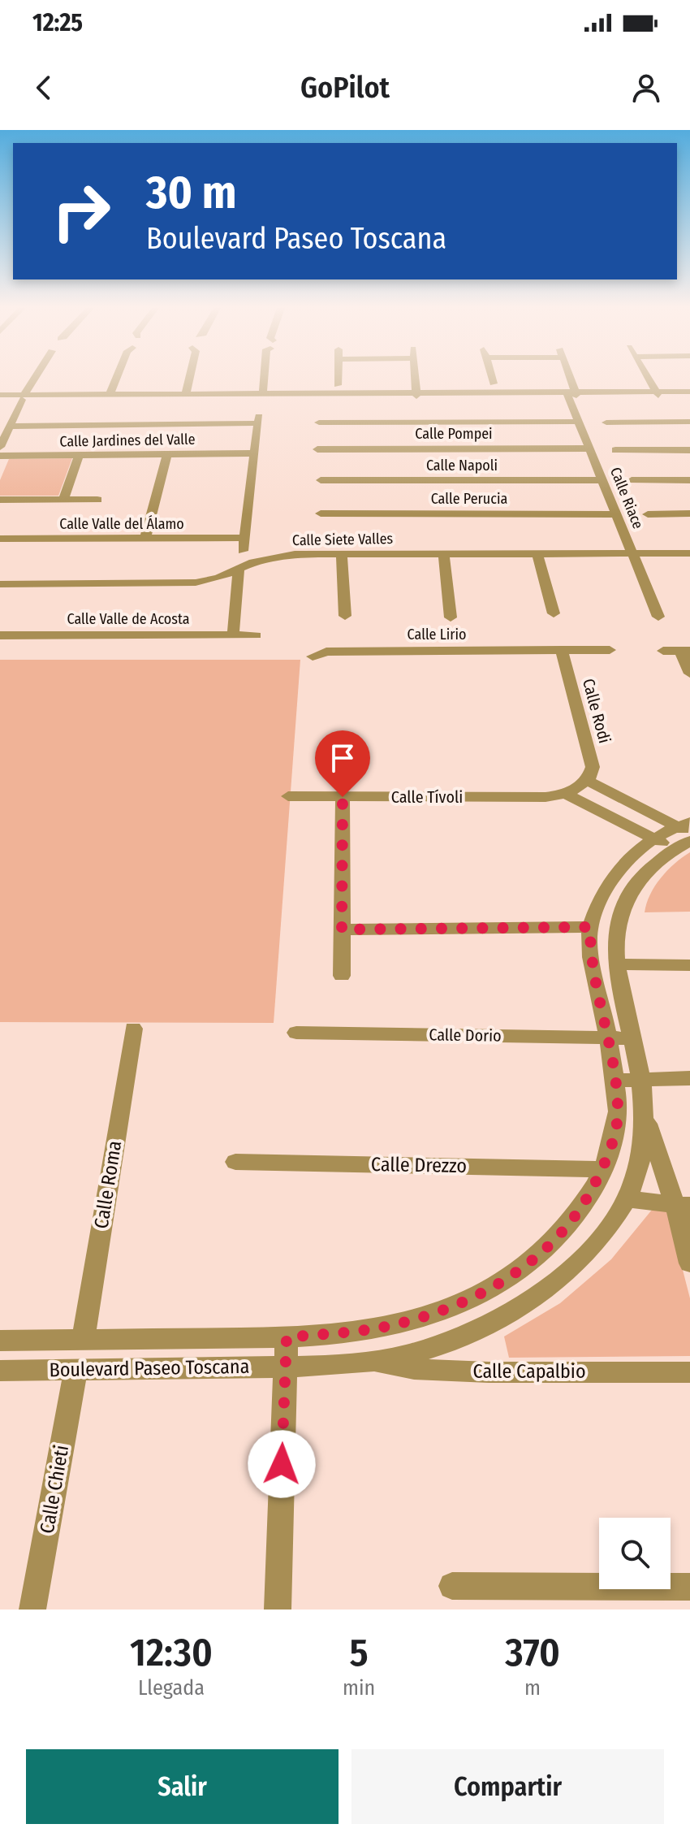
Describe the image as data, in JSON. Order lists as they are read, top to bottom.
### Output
{
  "streets": {
    "street": [
      "Calle Pompei",
      "Calle Jardines del Valle",
      "Calle Napoli",
      "Calle Riace",
      "Calle Perucia",
      "Calle Valle del Álamo",
      "Calle Siete Valles",
      "Calle Valle de Acosta",
      "Calle Lirio",
      "Calle Rodi",
      "Calle Tívoli",
      "Calle Dorio",
      "Calle Drezzo",
      "Calle Roma",
      "Boulevard Paseo Toscana",
      "Calle Capalbio",
      "Calle Chieti"
    ]
  },
  "crossings": [
    ["Calle Pompei", "Calle Riace"],
    ["Calle Napoli", "Calle Riace"],
    ["Calle Riace", "Calle Perucia"],
    ["Calle Riace", "Calle Siete Valles"],
    ["Calle Lirio", "Calle Rodi"],
    ["Calle Rodi", "Calle Tívoli"],
    ["Calle Dorio", "Boulevard Paseo Toscana"],
    ["Calle Drezzo", "Boulevard Paseo Toscana"],
    ["Calle Roma", "Boulevard Paseo Toscana"],
    ["Boulevard Paseo Toscana", "Calle Capalbio"],
    ["Boulevard Paseo Toscana", "Calle Chieti"]
  ],
  "page": {
    "status": "12:25",
    "header": "GoPilot",
    "turn": ["30 m", "Boulevard Paseo Toscana"],
    "eta": [
      "12:30",
      "Llegada",
      "5",
      "min",
      "370",
      "m"
    ],
    "buttons": ["Salir", "Compartir"]
  }
}
